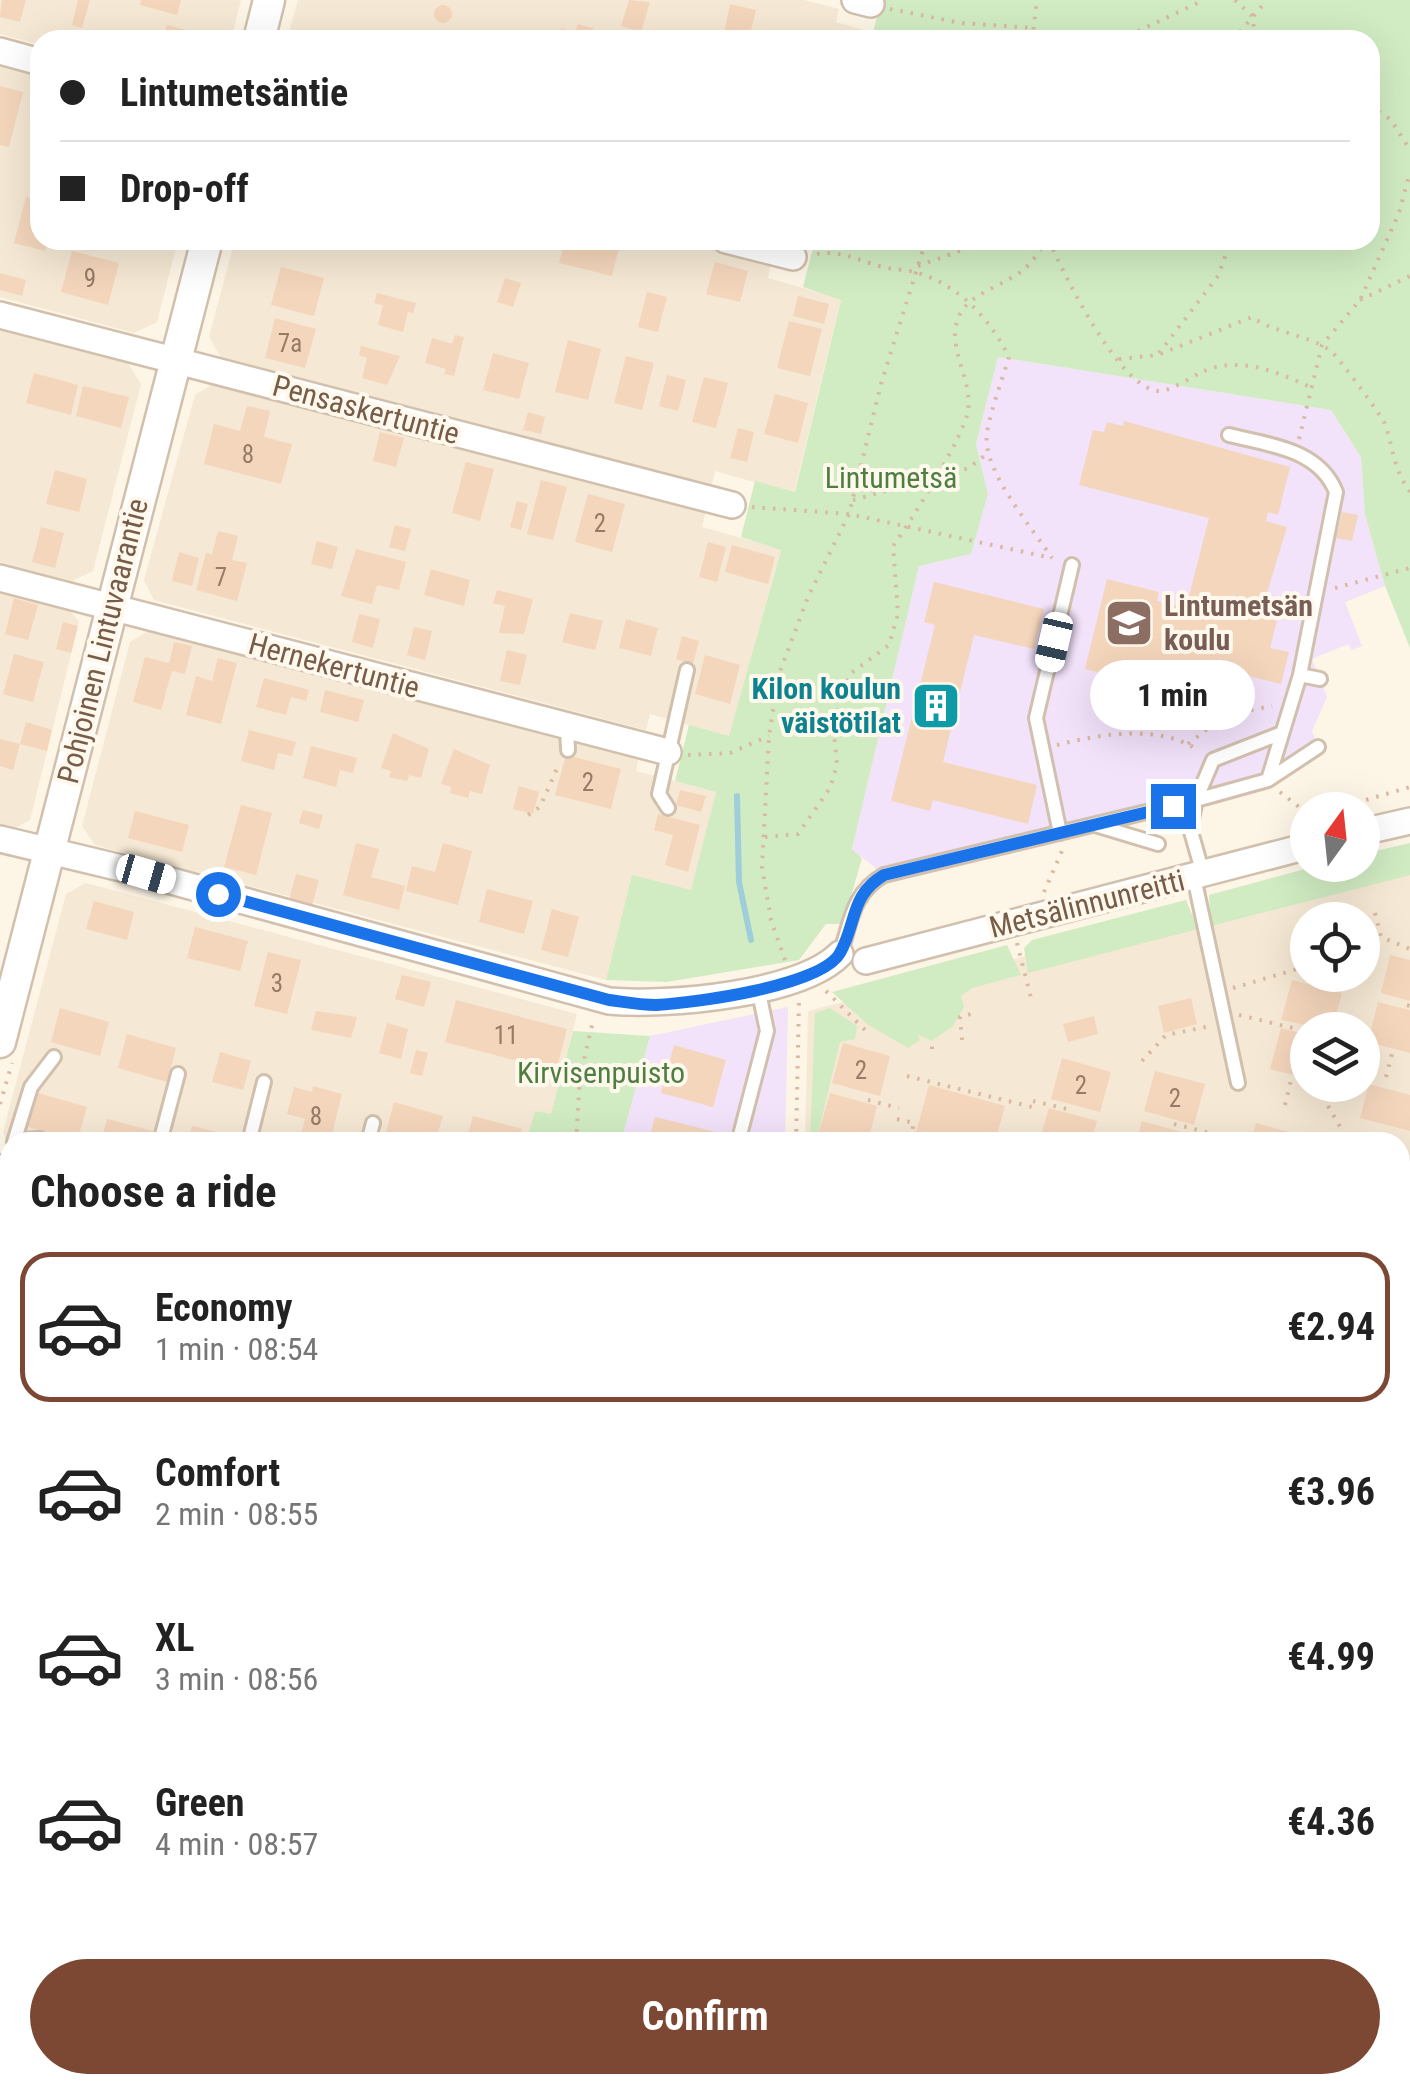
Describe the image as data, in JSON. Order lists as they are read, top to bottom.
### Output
{
  "streets": {
    "street": [
      "Pensaskertuntie",
      "Pohjoinen Lintuvaarantie",
      "Hernekertuntie",
      "Metsälinnunreitti"
    ]
  },
  "crossings": [
    ["Pensaskertuntie", "Pohjoinen Lintuvaarantie"],
    ["Pohjoinen Lintuvaarantie", "Hernekertuntie"]
  ],
  "parks": ["Lintumetsä", "Kirvisenpuisto"],
  "places": {
    "school or university": ["Lintumetsän koulu"],
    "building": ["Kilon koulun väistötilat"]
  },
  "house_numbers": [
    "9",
    "7a",
    "8",
    "2",
    "7",
    "2",
    "3",
    "11",
    "2",
    "2",
    "2",
    "8"
  ],
  "north": "top",
  "page": {
    "banner": ["Lintumetsäntie", "Drop-off"],
    "bubble": "1 min",
    "heading": "Choose a ride",
    "list": [
      {
        "name": "Economy",
        "note": "1 min · 08:54",
        "value": "€2.94"
      },
      {
        "name": "Comfort",
        "note": "2 min · 08:55",
        "value": "€3.96"
      },
      {
        "name": "XL",
        "note": "3 min · 08:56",
        "value": "€4.99"
      },
      {
        "name": "Green",
        "note": "4 min · 08:57",
        "value": "€4.36"
      }
    ],
    "buttons": "Confirm"
  }
}
